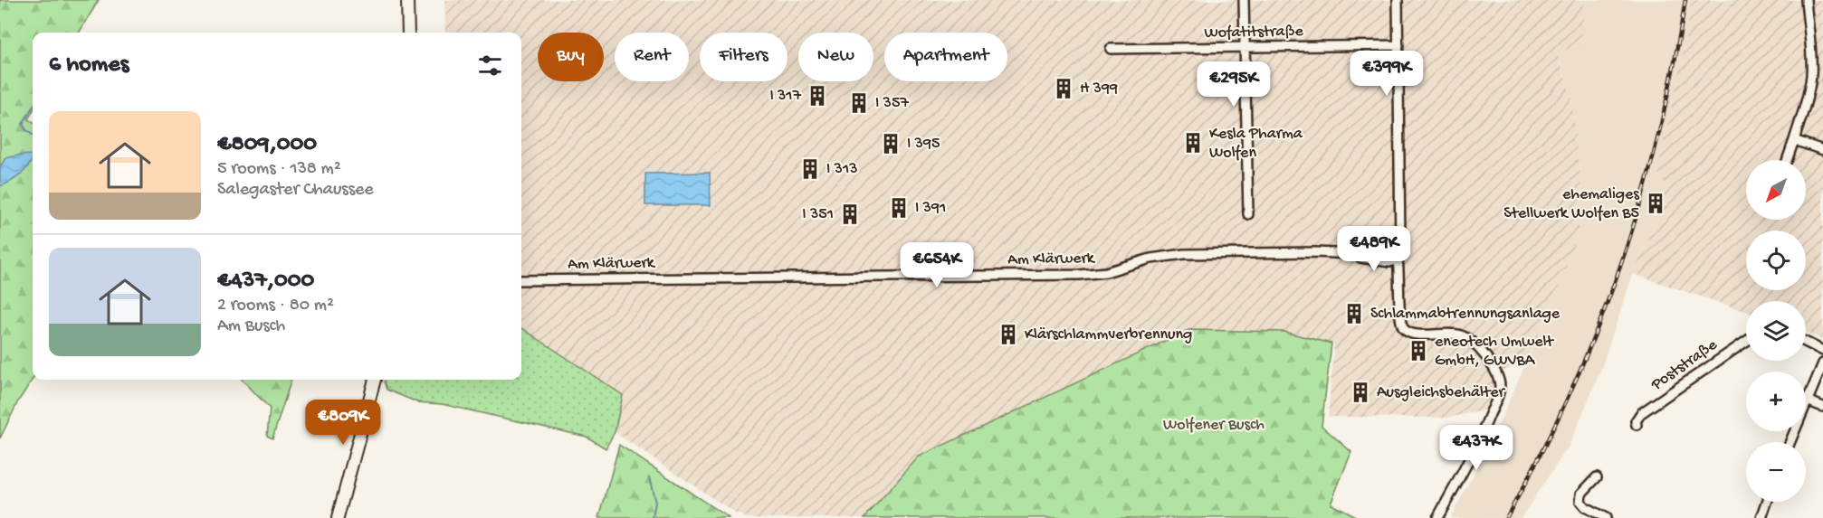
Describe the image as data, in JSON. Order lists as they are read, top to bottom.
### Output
{
  "streets": {
    "street": ["Wofatitstraße", "Am Klärwerk", "Poststraße"]
  },
  "parks": ["Wolfener Busch"],
  "places": {
    "building": [
      "H 399",
      "I 317",
      "I 357",
      "Kesla Pharma Wolfen",
      "I 395",
      "I 313",
      "ehemaliges Stellwerk Wolfen B5",
      "I 391",
      "I 351",
      "Schlammabtrennungsanlage",
      "Klärschlammverbrennung",
      "eneotech Umwelt GmbH, GWVBA",
      "Ausgleichsbehälter"
    ]
  },
  "north": "bottom left",
  "page": {
    "chip": [
      "Buy",
      "Rent",
      "Filters",
      "New",
      "Apartment"
    ],
    "heading": "6 homes",
    "price": [
      "€399K",
      "€295K",
      "€489K",
      "€654K",
      "€809K",
      "€437K"
    ],
    "list": [
      {
        "name": "€809,000",
        "note": "5 rooms · 138 m² · Salegaster Chaussee"
      },
      {
        "name": "€437,000",
        "note": "2 rooms · 80 m² · Am Busch"
      }
    ],
    "map_buttons": ["+", "−"]
  }
}
